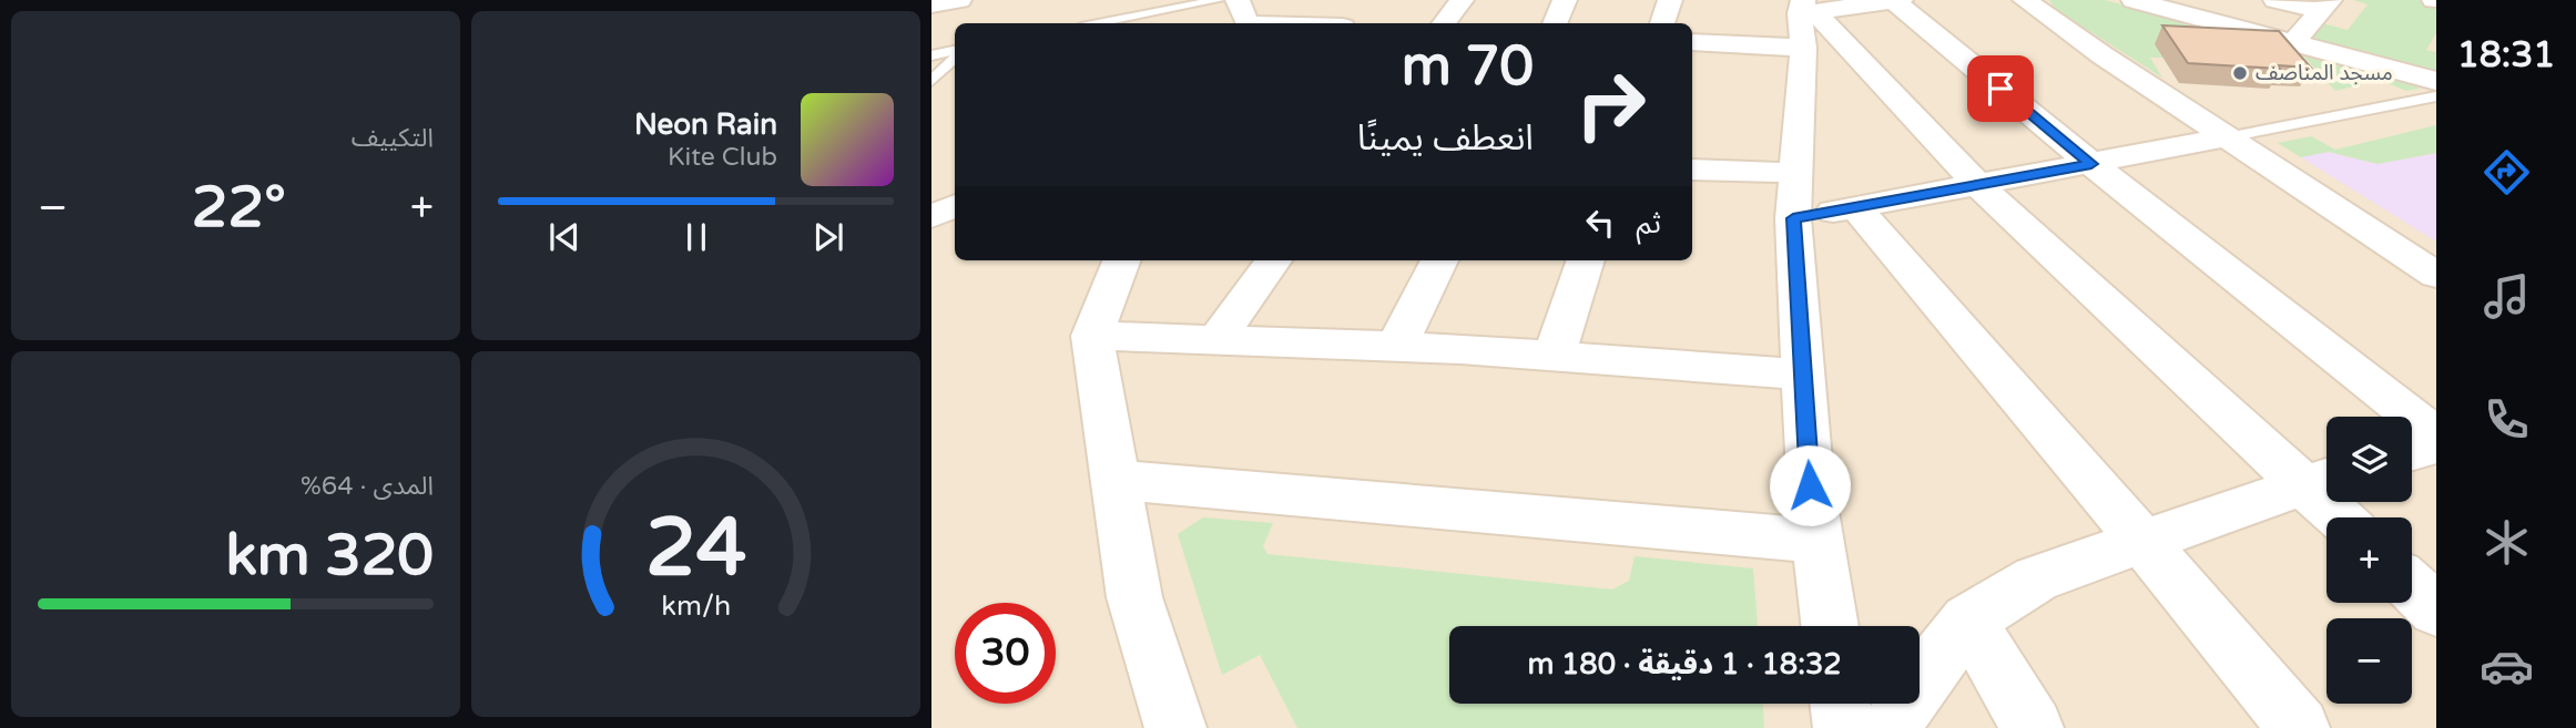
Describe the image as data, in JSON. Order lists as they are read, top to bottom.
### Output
{
  "places": ["مسجد المناصف"],
  "page": {
    "tabs": "18:31",
    "tile": [
      "التكييف",
      ["المدى · 64%", "320 km"]
    ],
    "turn": ["70 m", "انعطف يمينًا"],
    "song": ["Neon Rain", "Kite Club"],
    "heat": ["−", "22°", "+"],
    "then": "ثم",
    "map_buttons": ["+", "−"],
    "limit": "30",
    "trip": "18:32 · 1 دقيقة · 180 m",
    "gauge": ["24", "km/h"]
  }
}
